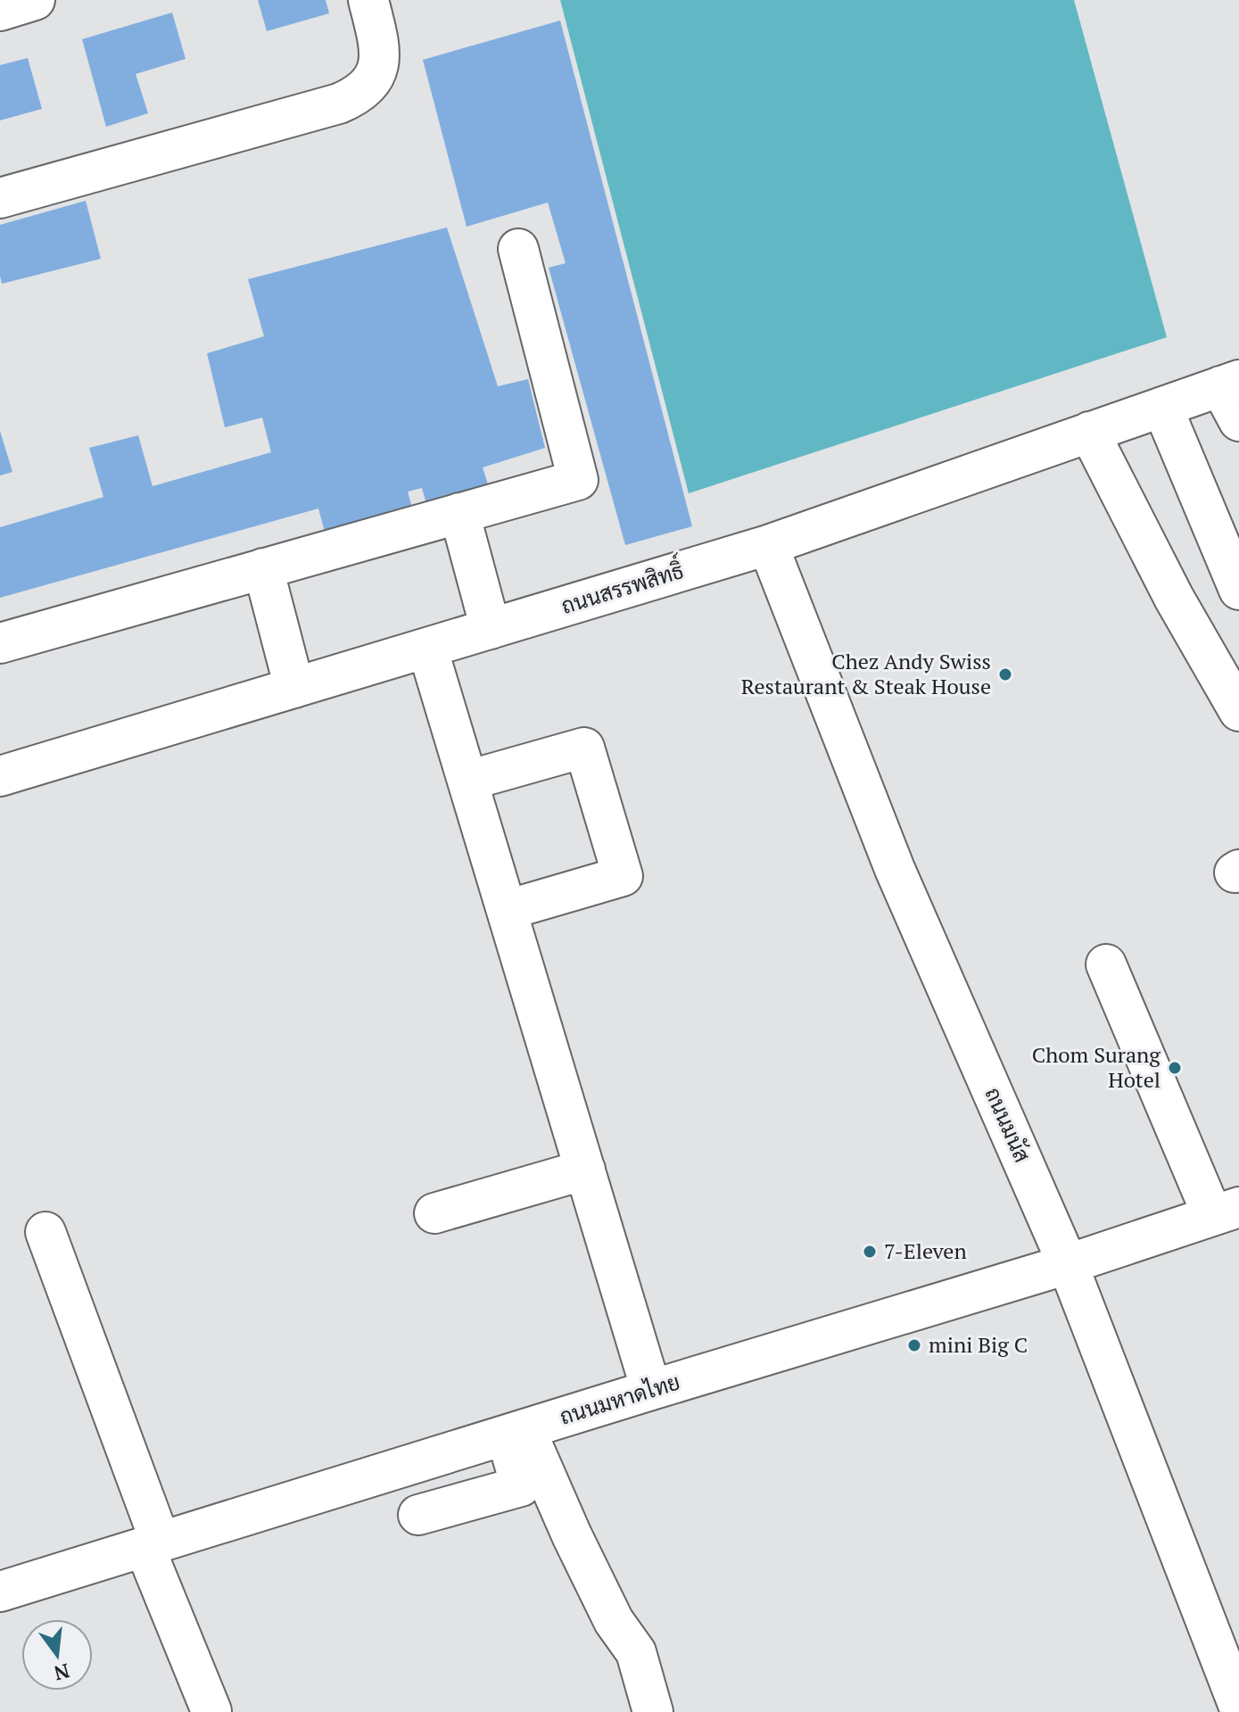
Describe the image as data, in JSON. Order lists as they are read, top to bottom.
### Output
{
  "streets": {
    "street": ["ถนนสรรพสิทธิ์", "ถนนมนัส", "ถนนมหาดไทย"]
  },
  "crossings": [
    ["ถนนสรรพสิทธิ์", "ถนนมนัส"],
    ["ถนนมนัส", "ถนนมหาดไทย"]
  ],
  "places": [
    "Chez Andy Swiss Restaurant & Steak House",
    "Chom Surang Hotel",
    "7-Eleven",
    "mini Big C"
  ],
  "north": "bottom"
}
